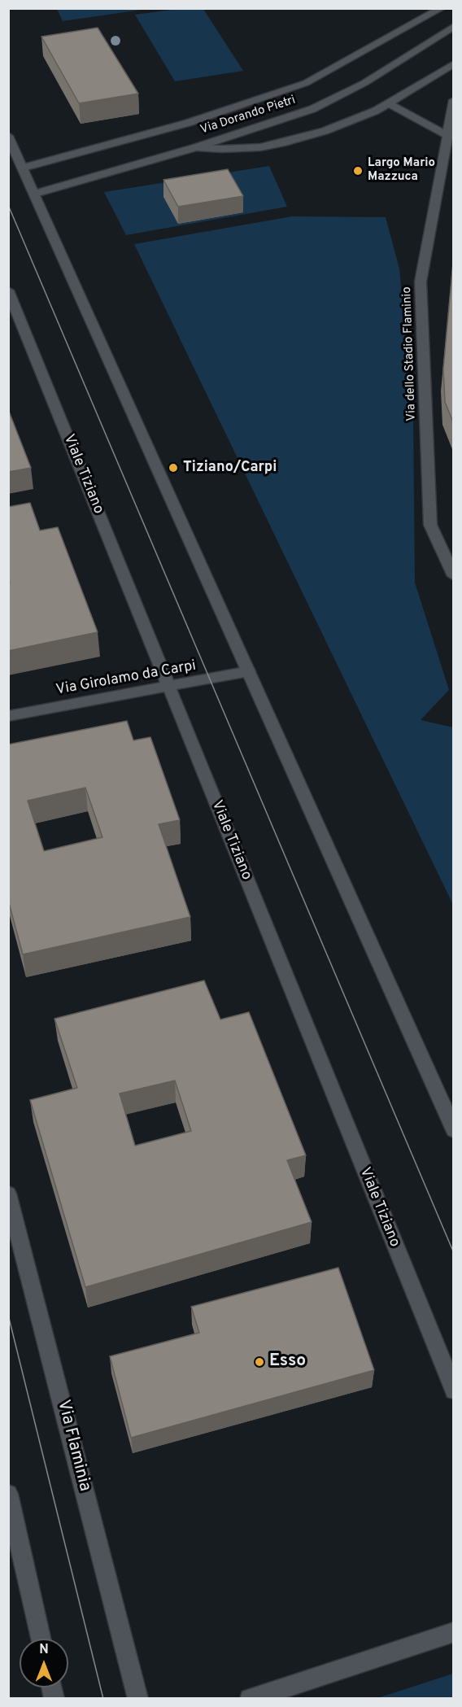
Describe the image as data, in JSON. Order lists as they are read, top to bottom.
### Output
{
  "streets": {
    "street": [
      "Via Dorando Pietri",
      "Via dello Stadio Flaminio",
      "Viale Tiziano",
      "Via Girolamo da Carpi",
      "Via Flaminia"
    ]
  },
  "crossings": [
    ["Viale Tiziano", "Via Girolamo da Carpi"]
  ],
  "places": ["Largo Mario Mazzuca", "Tiziano/Carpi", "Esso"],
  "north": "top"
}
